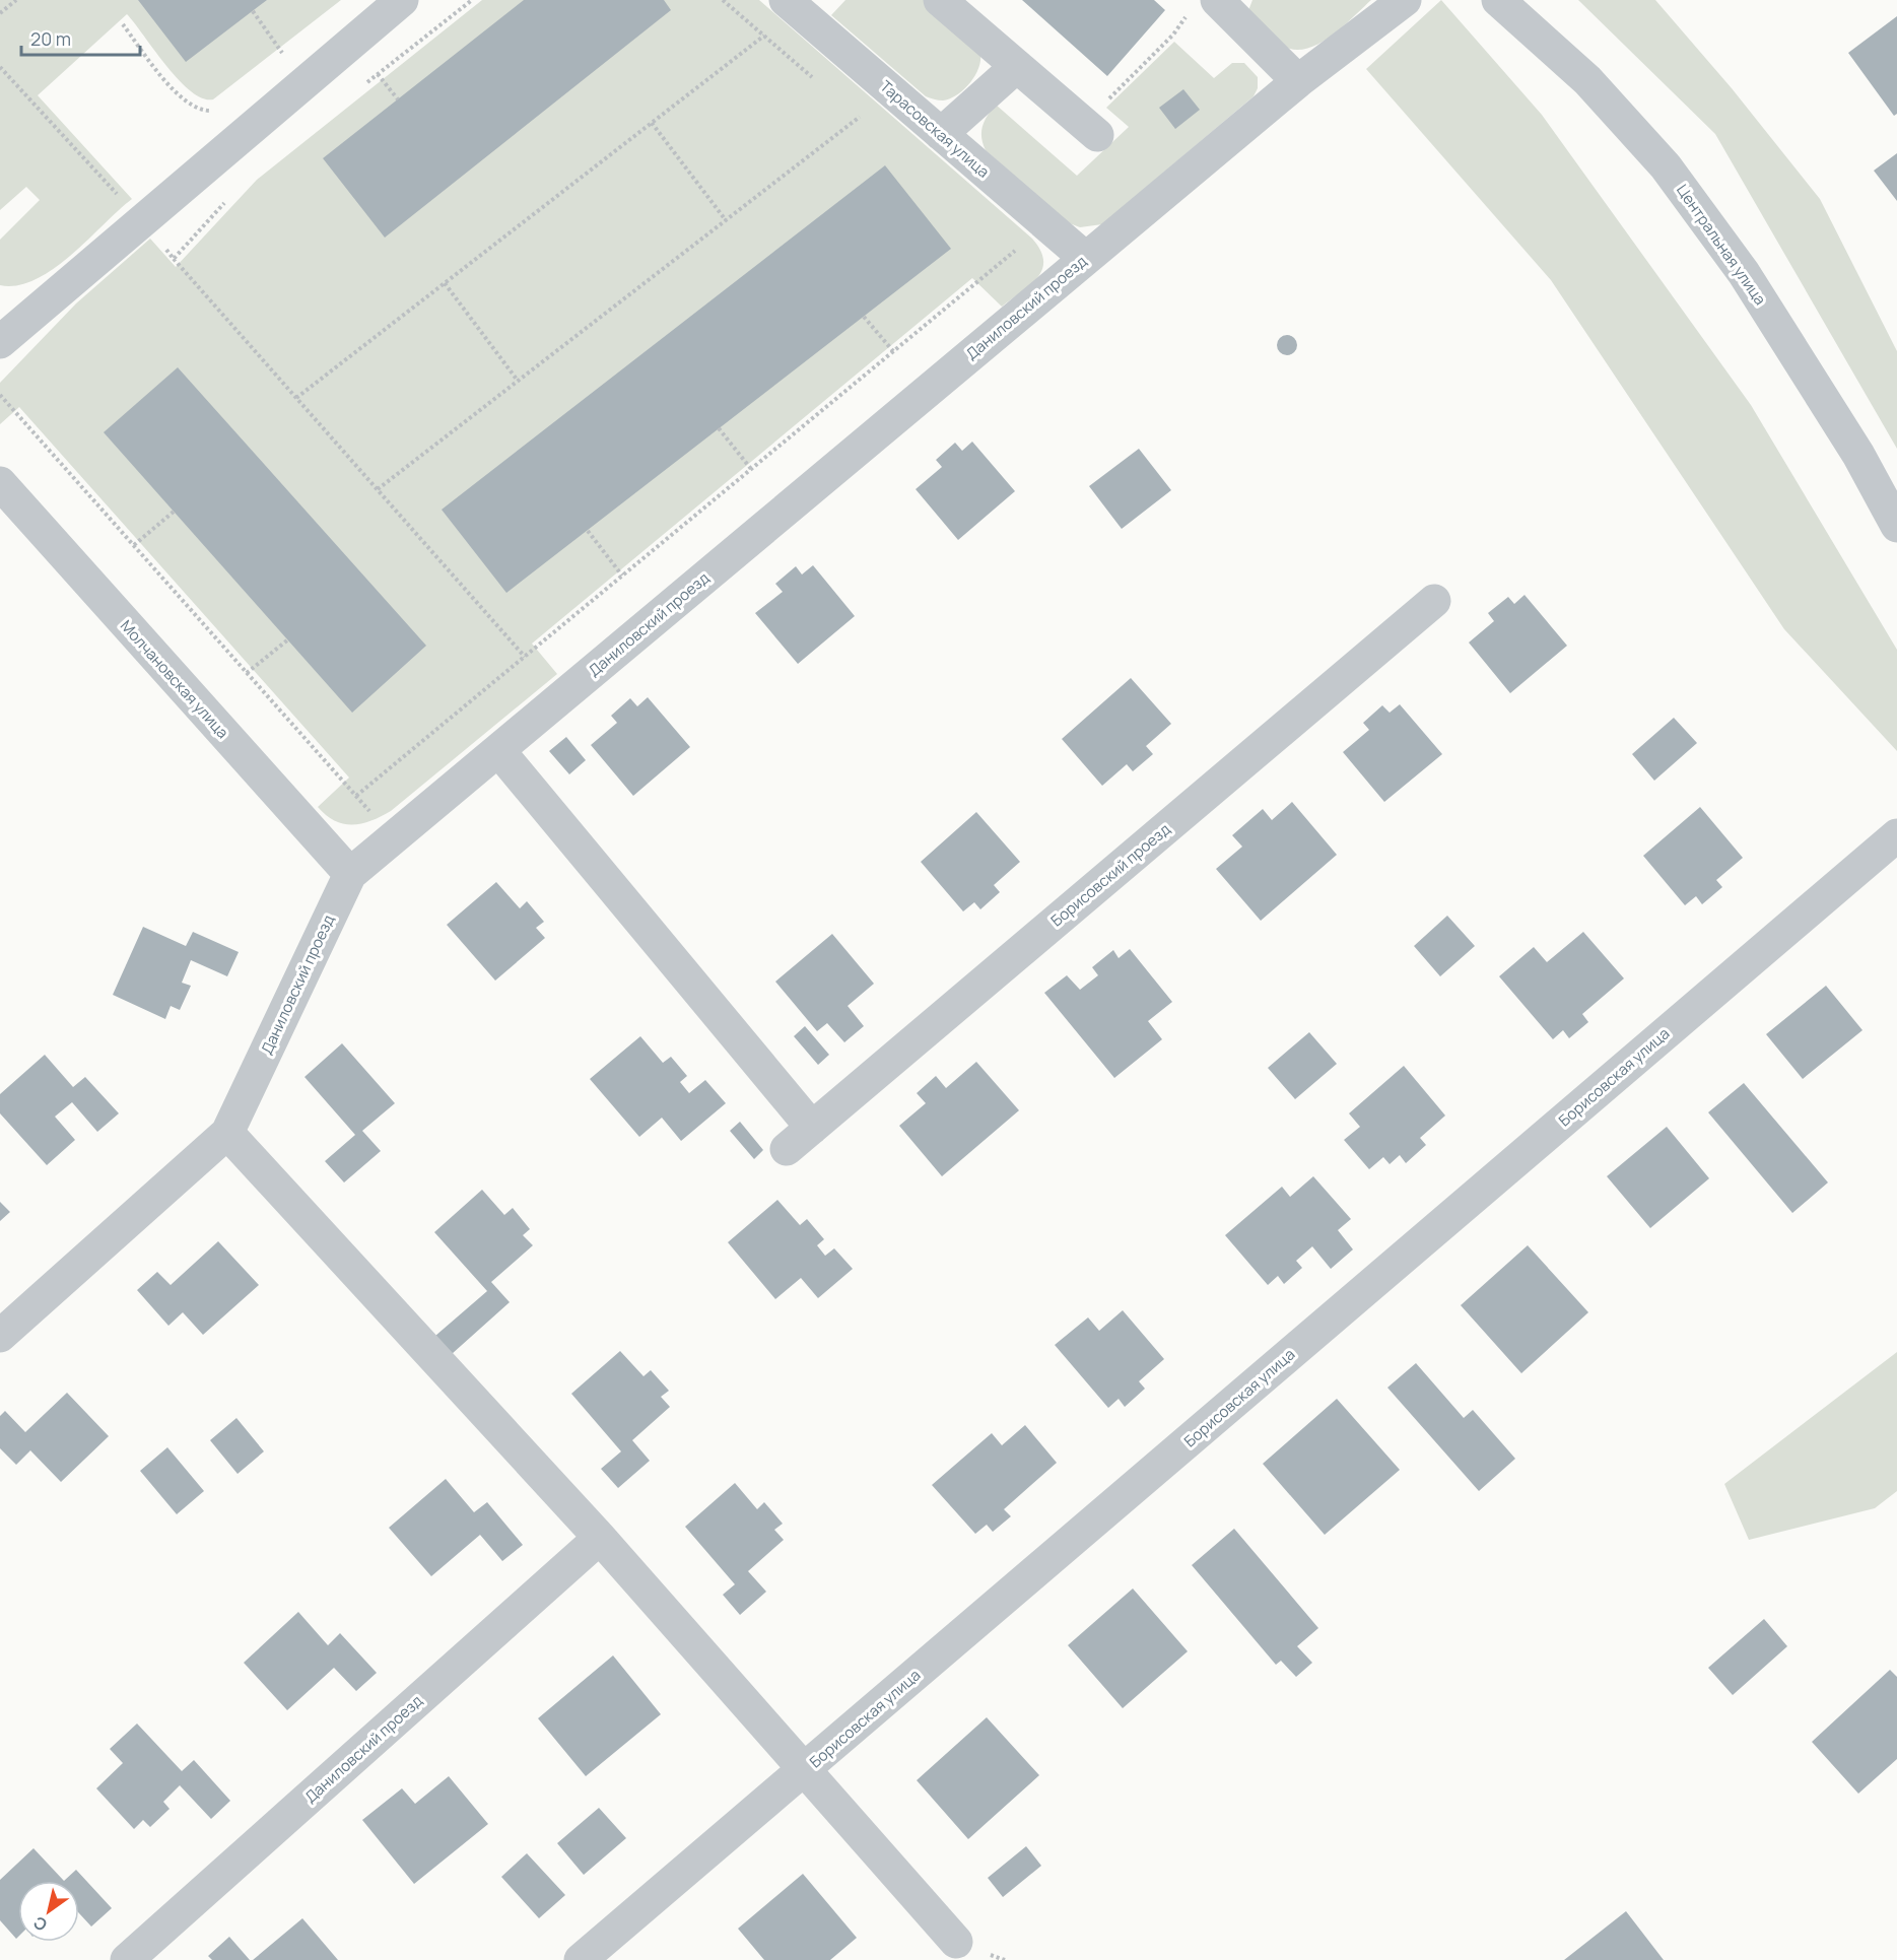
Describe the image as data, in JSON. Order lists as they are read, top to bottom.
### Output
{
  "streets": {
    "street": [
      "Тарасовская улица",
      "Центральная улица",
      "Даниловский проезд",
      "Молчановская улица",
      "Борисовский проезд",
      "Борисовская улица"
    ]
  },
  "crossings": [
    ["Тарасовская улица", "Даниловский проезд"],
    ["Даниловский проезд", "Молчановская улица"]
  ],
  "scale_bar": "20 m",
  "north": "bottom left"
}
